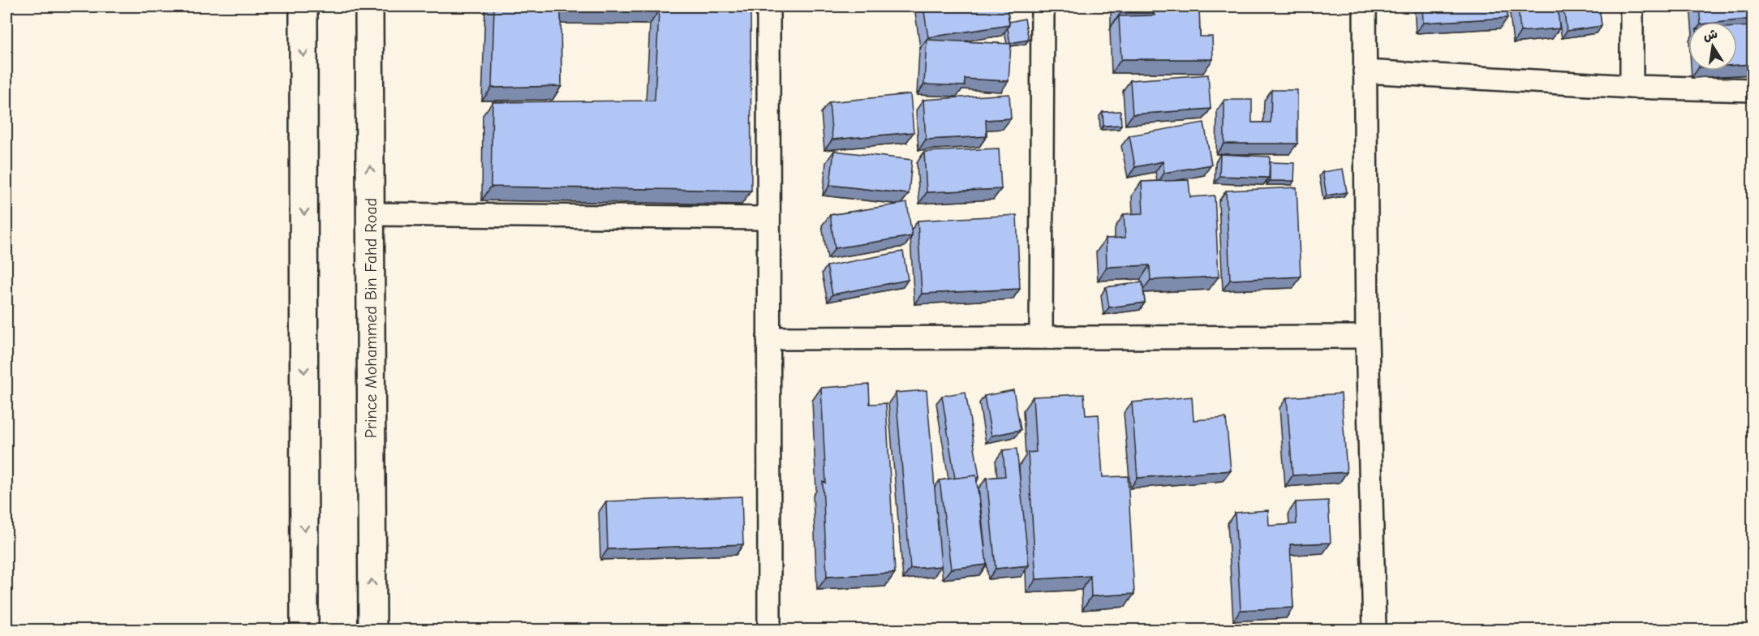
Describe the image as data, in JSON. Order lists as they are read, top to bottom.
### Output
{
  "streets": {
    "street": ["Prince Mohammed Bin Fahd Road"]
  },
  "north": "top"
}
